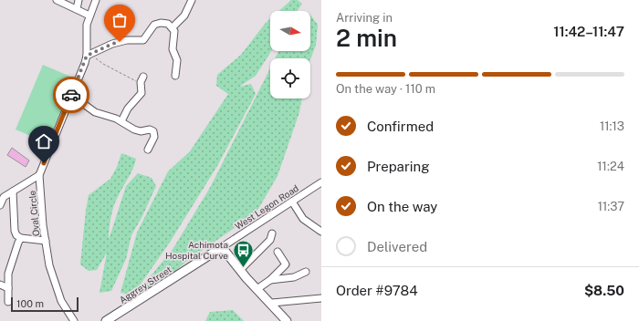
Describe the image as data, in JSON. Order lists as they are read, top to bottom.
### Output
{
  "streets": {
    "main road": ["Aggrey Street"],
    "street": ["West Legon Road", "Oval Circle"]
  },
  "crossings": [
    ["West Legon Road", "Aggrey Street"]
  ],
  "places": {
    "bus stop": ["Achimota Hospital Curve"]
  },
  "scale_bar": "100 m",
  "north": "right",
  "page": {
    "heading": ["2 min", "Arriving in", "11:42–11:47"],
    "panel": ["Order #9784", "$8.50"],
    "bar": "On the way · 110 m",
    "list": [
      ["Confirmed", "11:13"],
      ["Preparing", "11:24"],
      ["On the way", "11:37"],
      "Delivered"
    ],
    "scale": "100 m"
  }
}
